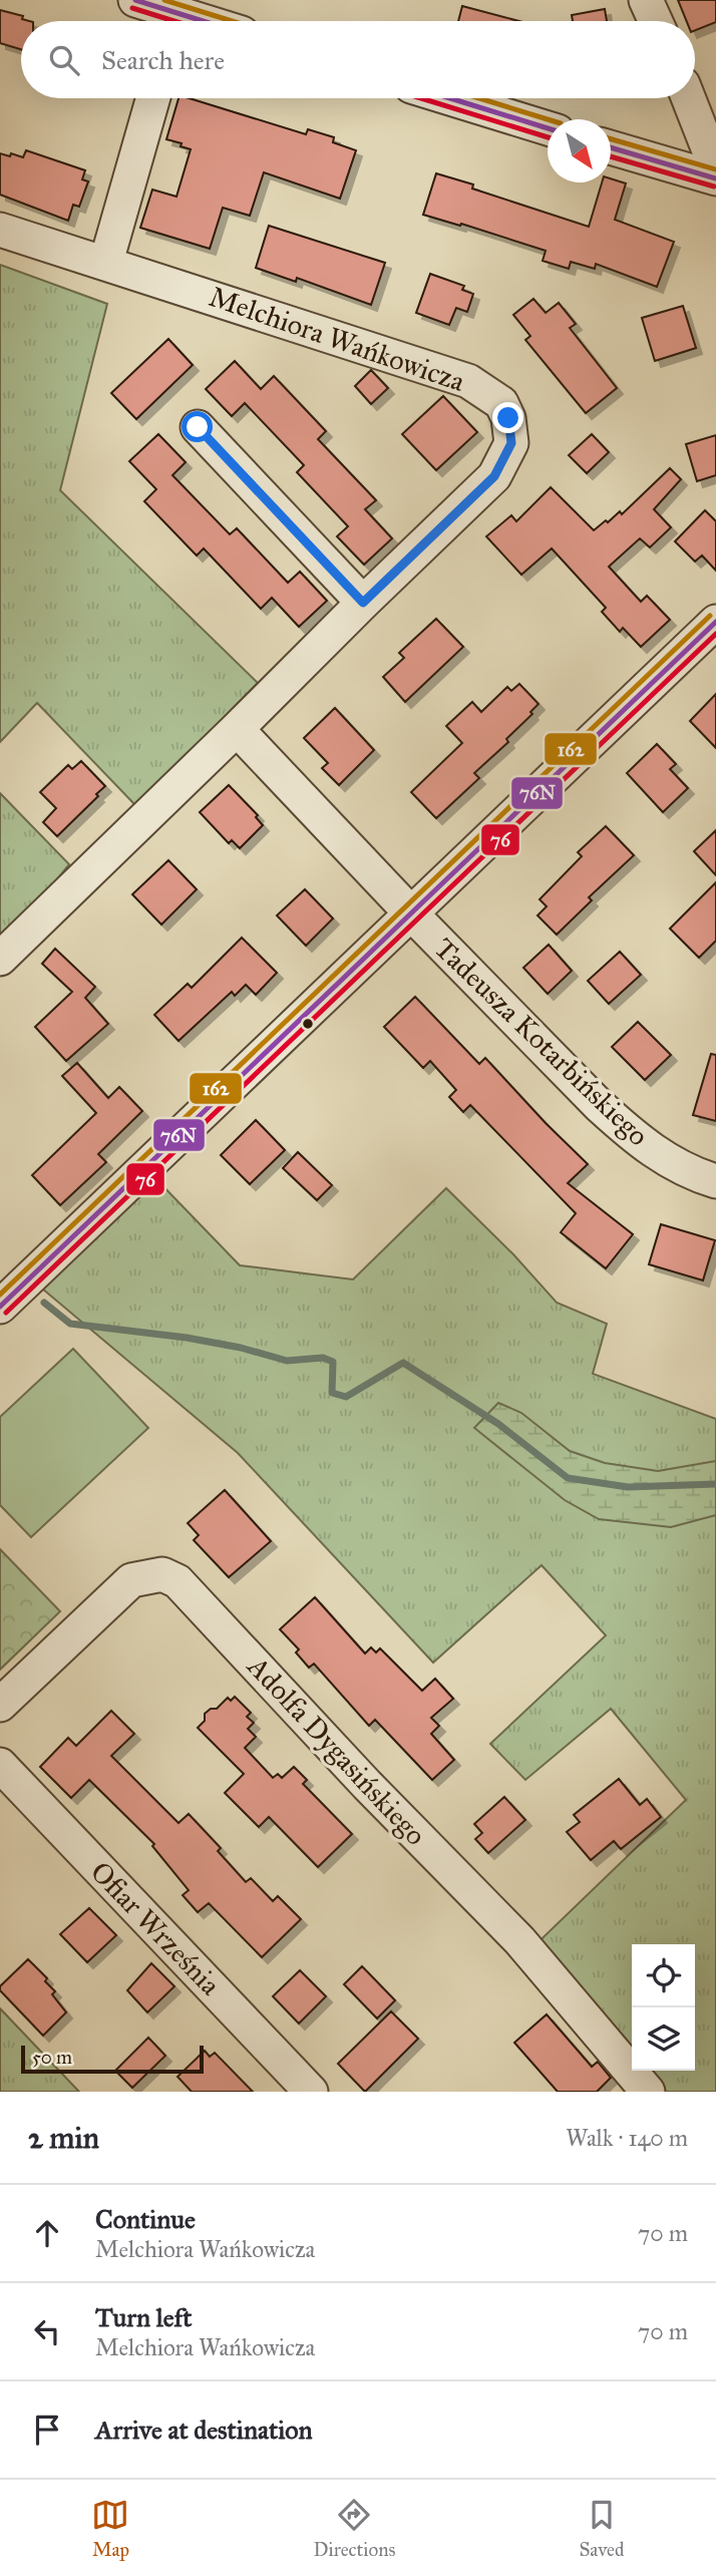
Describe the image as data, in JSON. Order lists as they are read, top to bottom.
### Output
{
  "streets": {
    "street": [
      "Melchiora Wańkowicza",
      "Tadeusza Kotarbińskiego",
      "Adolfa Dygasińskiego",
      "Ofiar Września"
    ]
  },
  "crossings": [
    ["Melchiora Wańkowicza", "Tadeusza Kotarbińskiego"]
  ],
  "lines": ["transit line 76N", "transit line 162", "transit line 76"],
  "scale_bar": "50 m",
  "north": "bottom right",
  "page": {
    "search": "Search here",
    "scale": "50 m",
    "heading": ["2 min", "Walk · 140 m"],
    "list": [
      ["Continue", "Melchiora Wańkowicza", "70 m"],
      ["Turn left", "Melchiora Wańkowicza", "70 m"],
      "Arrive at destination"
    ],
    "nav": ["Map", "Directions", "Saved"]
  }
}
